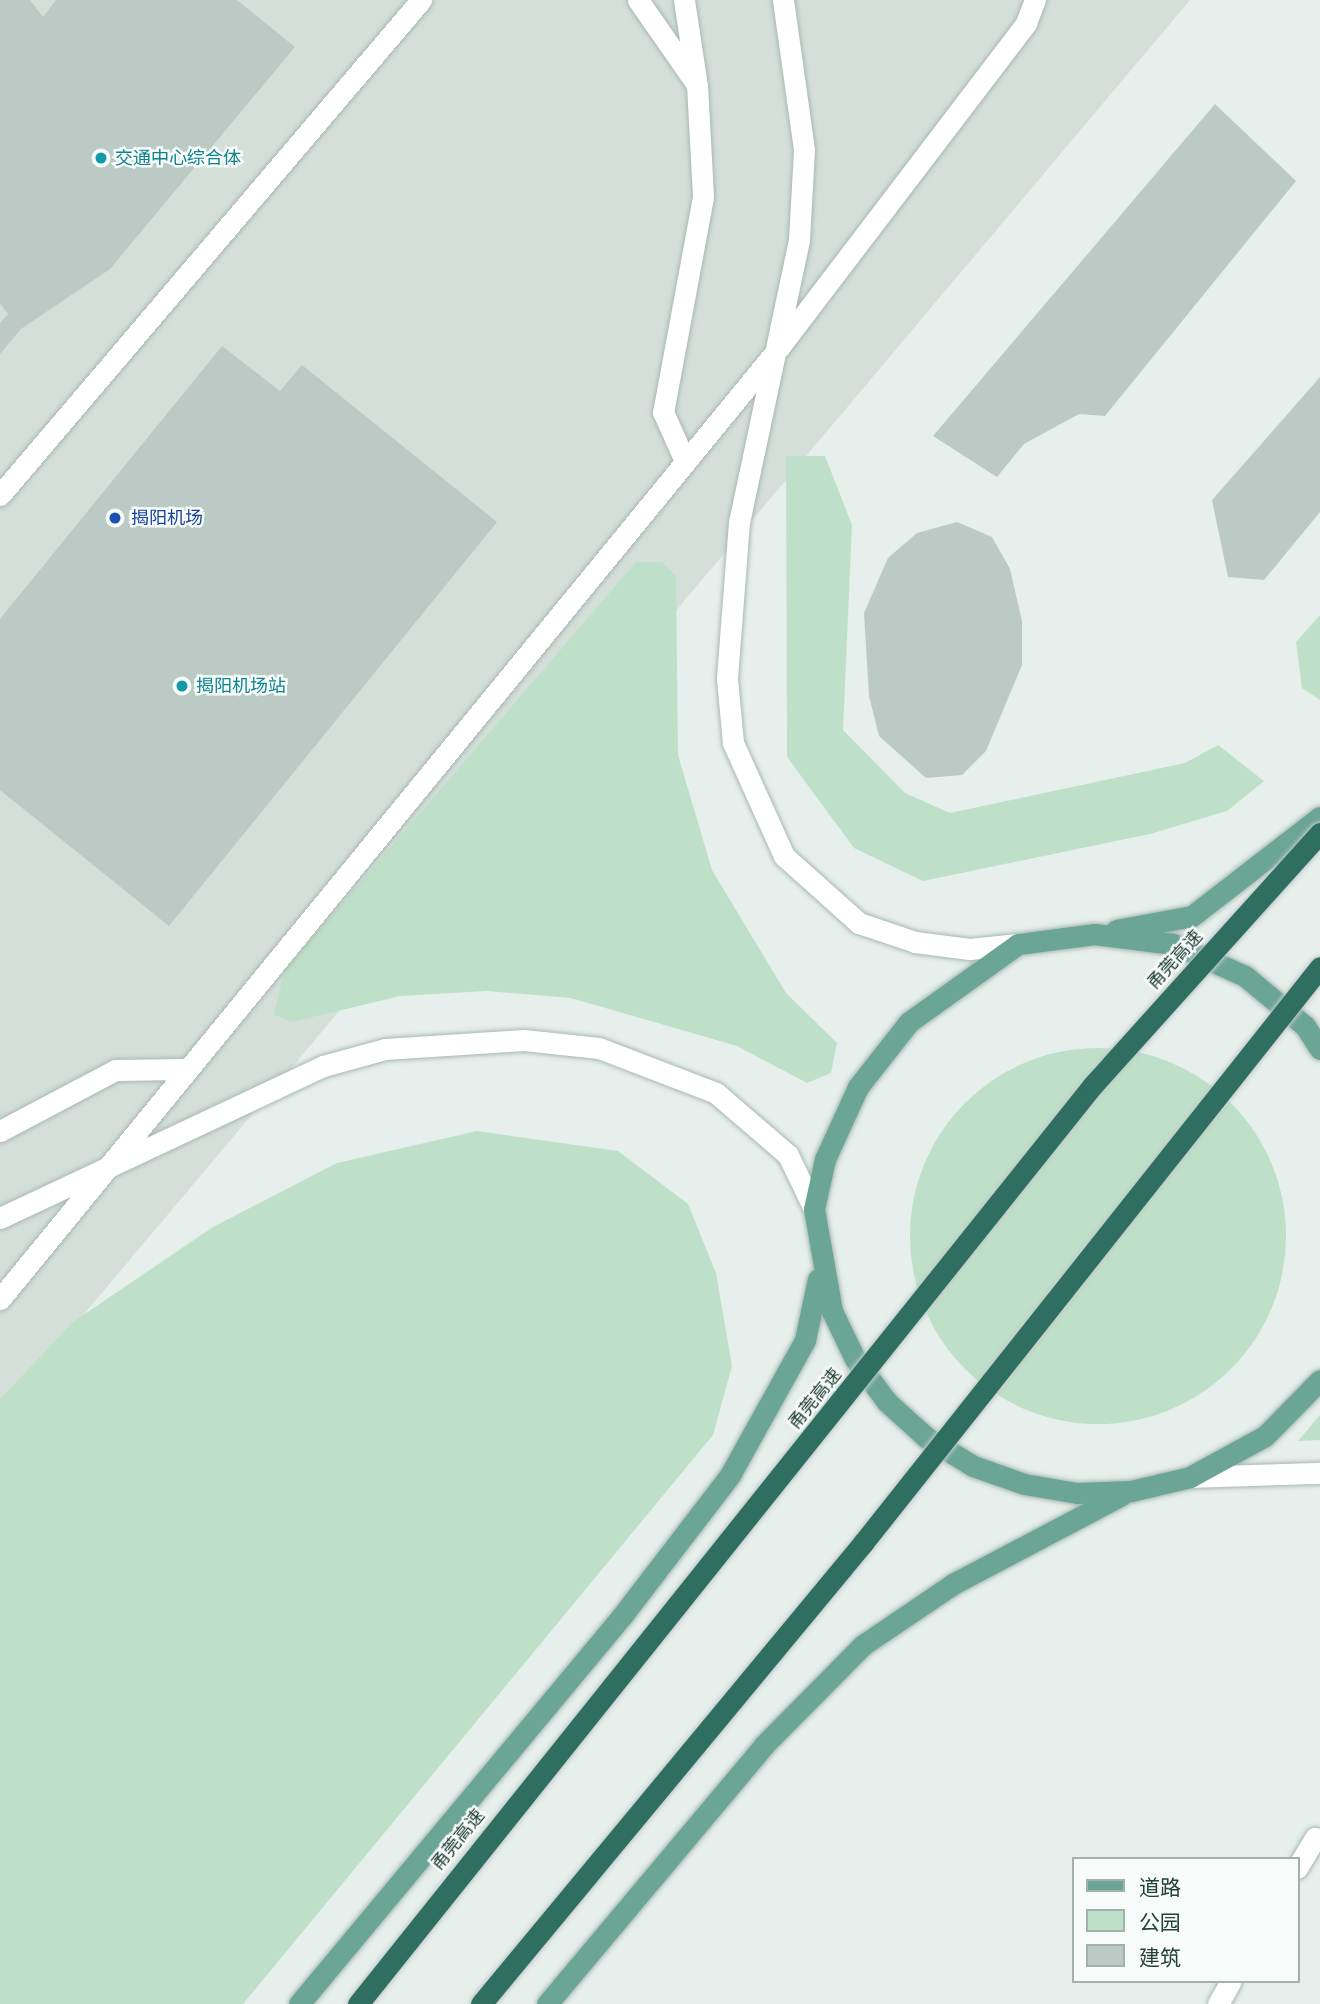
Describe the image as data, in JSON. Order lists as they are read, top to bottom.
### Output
{
  "streets": {
    "highway": ["甬莞高速"]
  },
  "places": ["交通中心综合体", "揭阳机场", "揭阳机场站"],
  "legend": ["道路", "公园", "建筑"]
}
